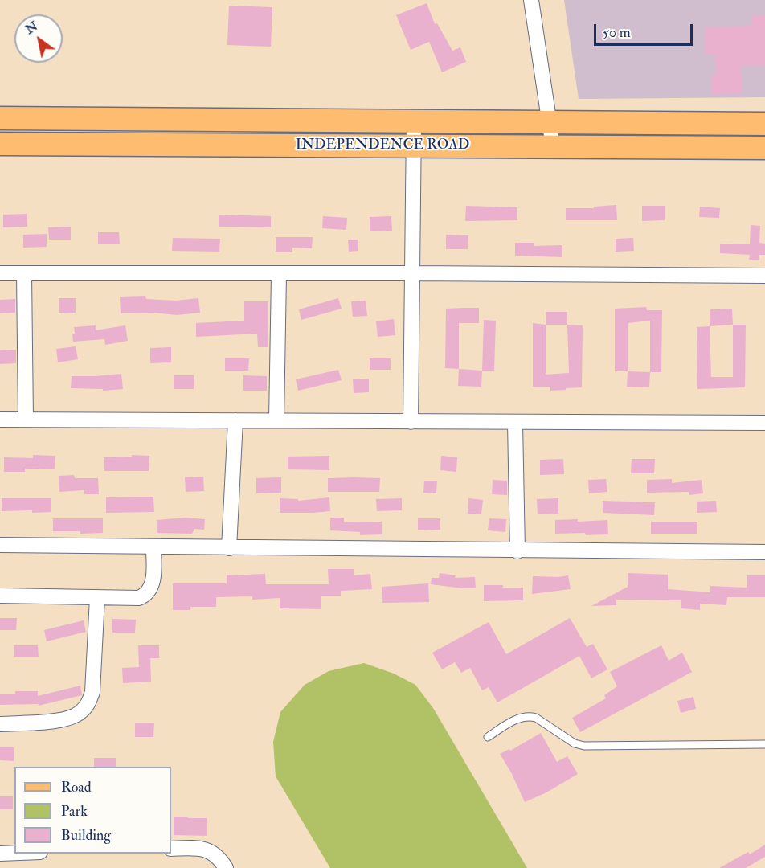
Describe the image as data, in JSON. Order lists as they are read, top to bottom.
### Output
{
  "streets": {
    "main road": ["INDEPENDENCE ROAD"]
  },
  "legend": ["Road", "Park", "Building"],
  "scale_bar": "50 m",
  "north": "top left"
}
